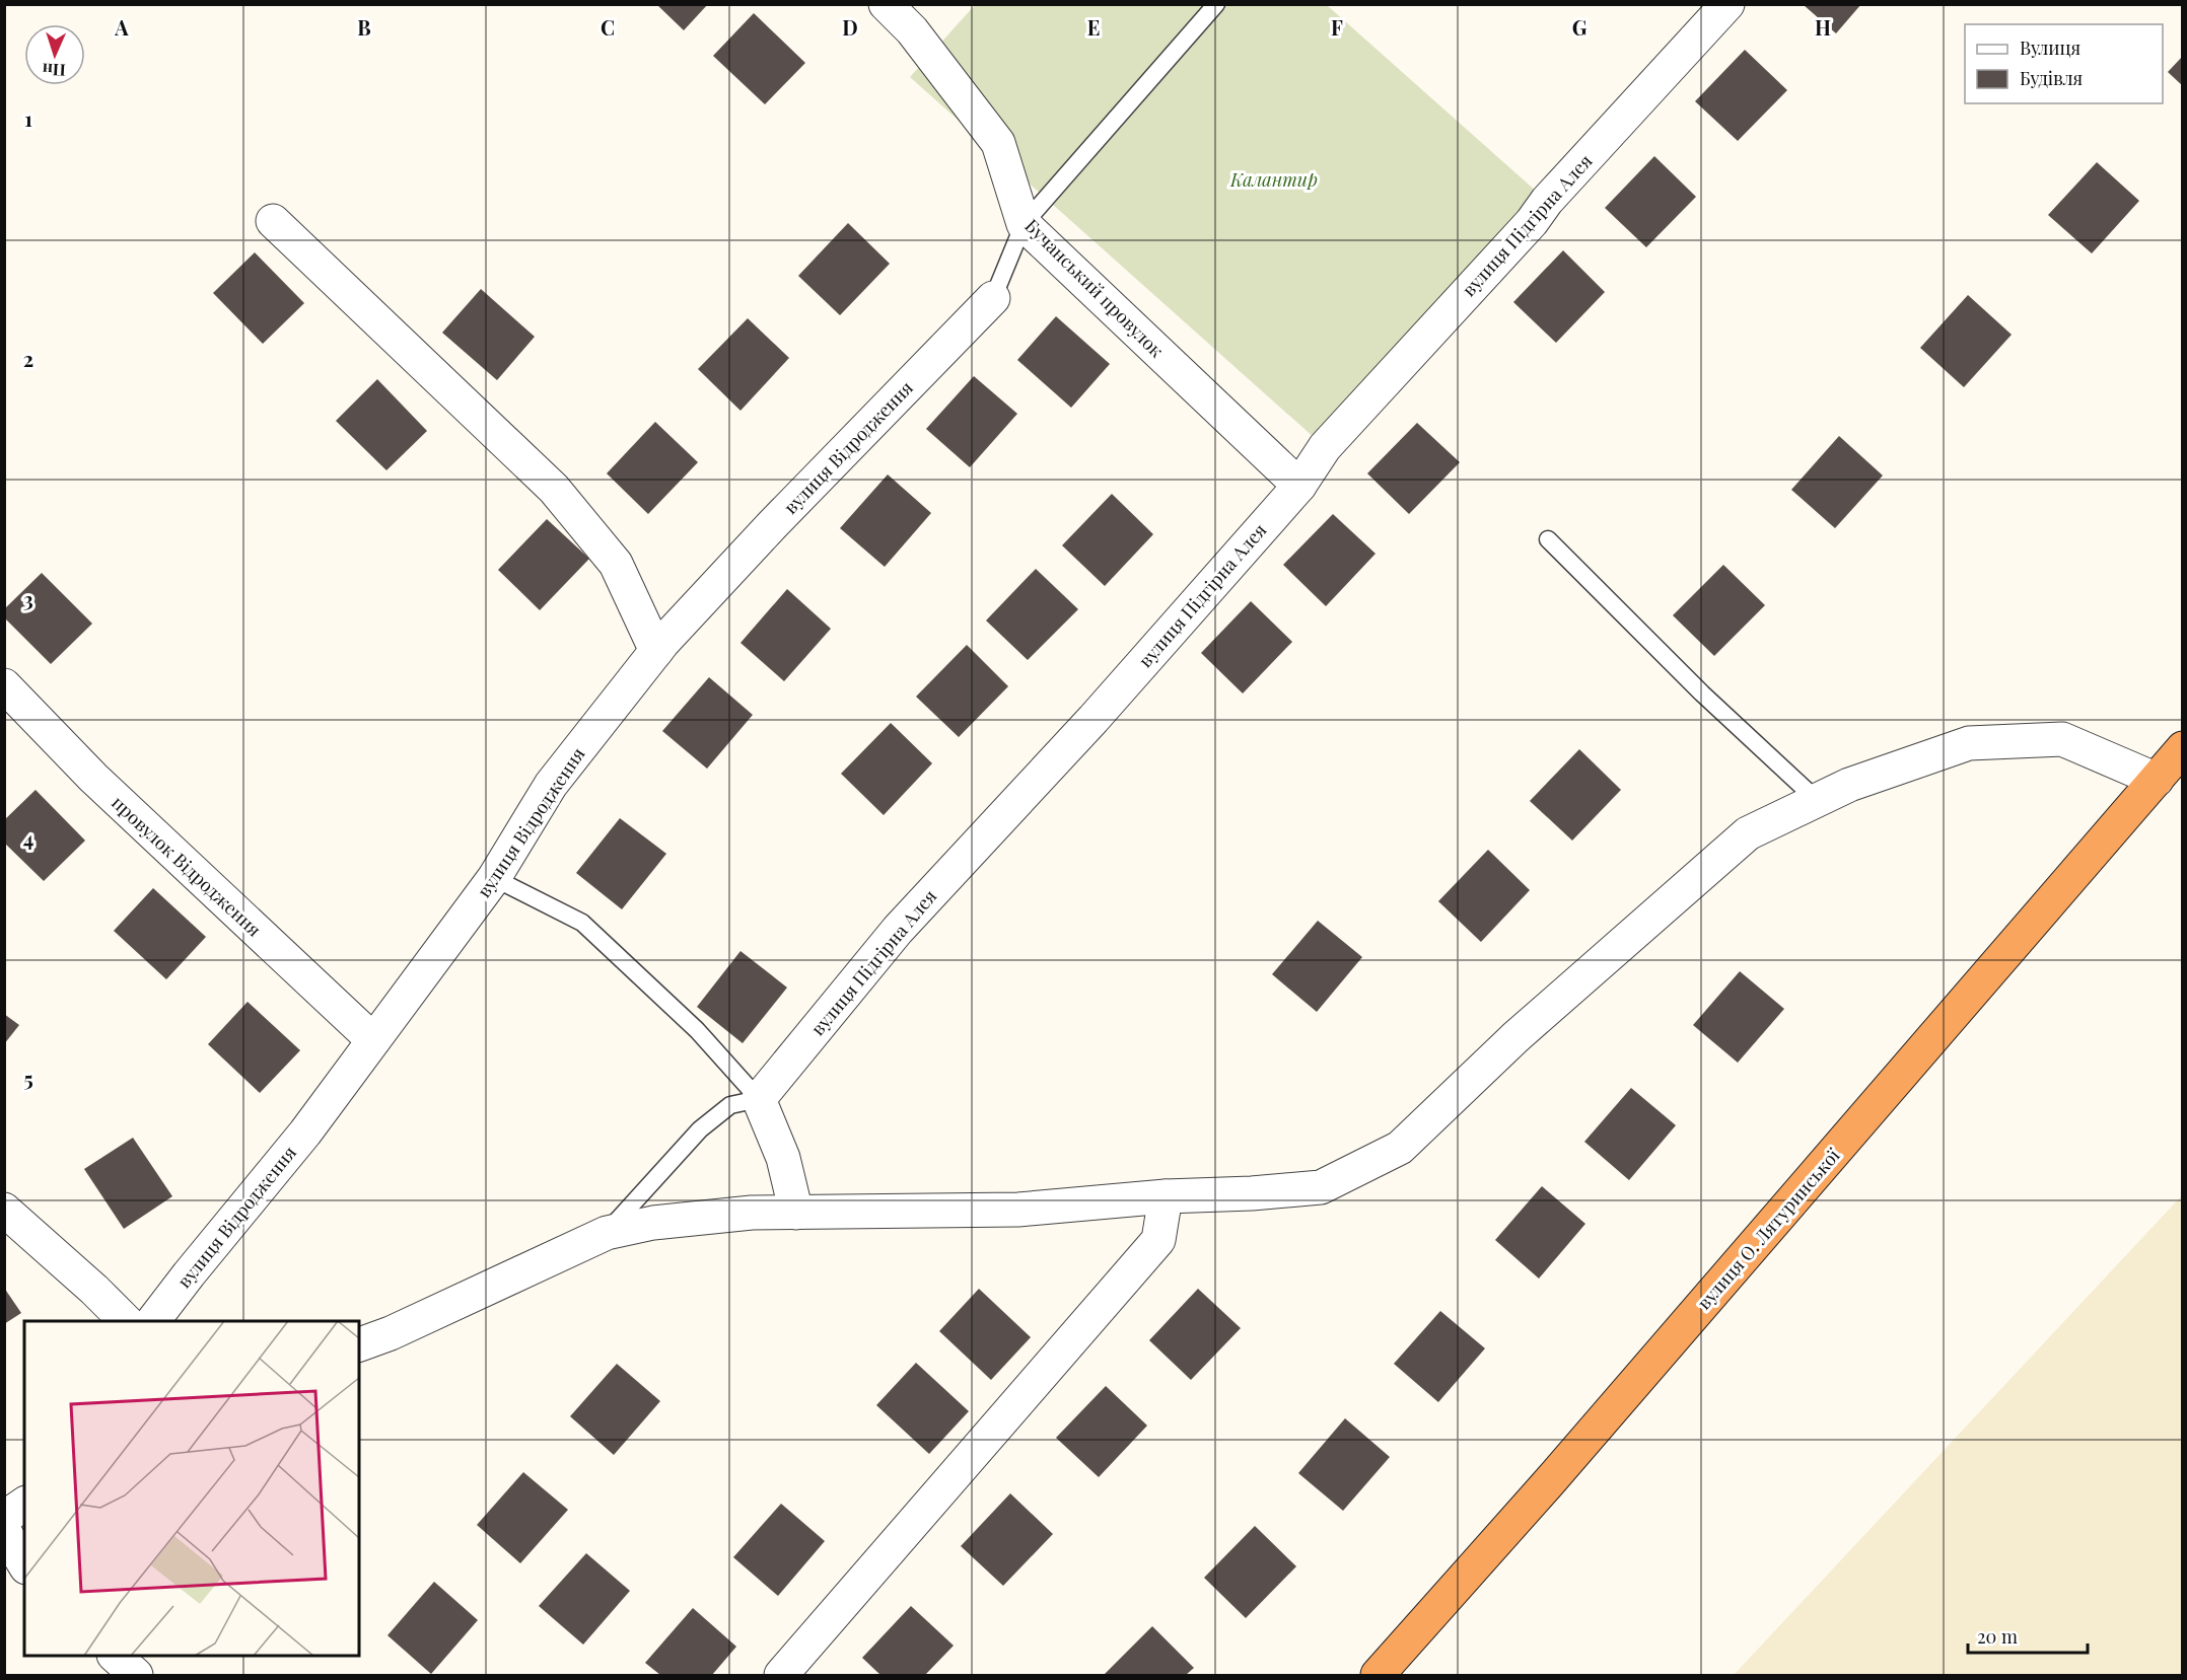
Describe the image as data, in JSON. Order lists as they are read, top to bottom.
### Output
{
  "streets": {
    "highway": ["вулиця О. Лятуринської"],
    "street": [
      "вулиця Підгірна Алея",
      "Бучанський провулок",
      "вулиця Відродження",
      "провулок Відродження"
    ]
  },
  "crossings": [
    ["вулиця Підгірна Алея", "Бучанський провулок"],
    ["вулиця Відродження", "провулок Відродження"]
  ],
  "parks": ["Калантир"],
  "legend": ["Вулиця", "Будівля"],
  "scale_bar": "20 m",
  "north": "bottom",
  "grid": {
    "columns": [
      "A",
      "B",
      "C",
      "D",
      "E",
      "F",
      "G",
      "H"
    ],
    "rows": [
      "1",
      "2",
      "3",
      "4",
      "5"
    ]
  }
}
